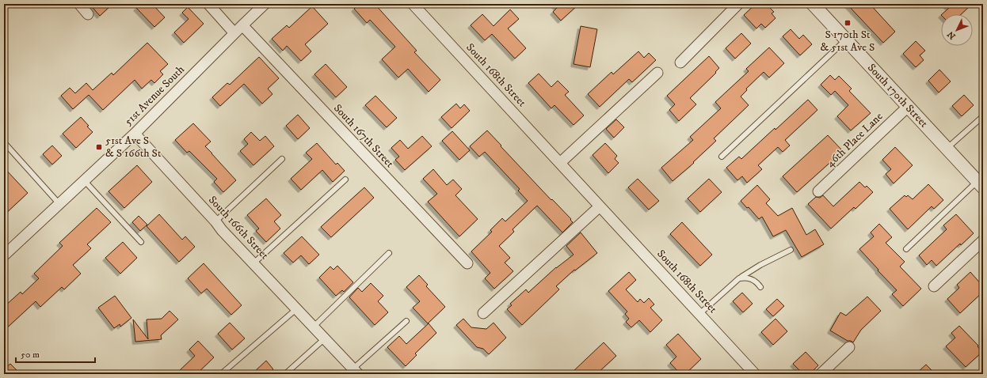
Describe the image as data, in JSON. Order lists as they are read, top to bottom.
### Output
{
  "streets": {
    "street": [
      "South 168th Street",
      "51st Avenue South",
      "South 170th Street",
      "South 167th Street",
      "46th Place Lane",
      "South 166th Street"
    ]
  },
  "crossings": [
    ["51st Avenue South", "South 167th Street"],
    ["51st Avenue South", "South 166th Street"],
    ["South 170th Street", "46th Place Lane"]
  ],
  "places": {
    "transit": ["S 170th St & 51st Ave S", "51st Ave S & S 166th St"]
  },
  "scale_bar": "50 m",
  "north": "bottom left"
}
